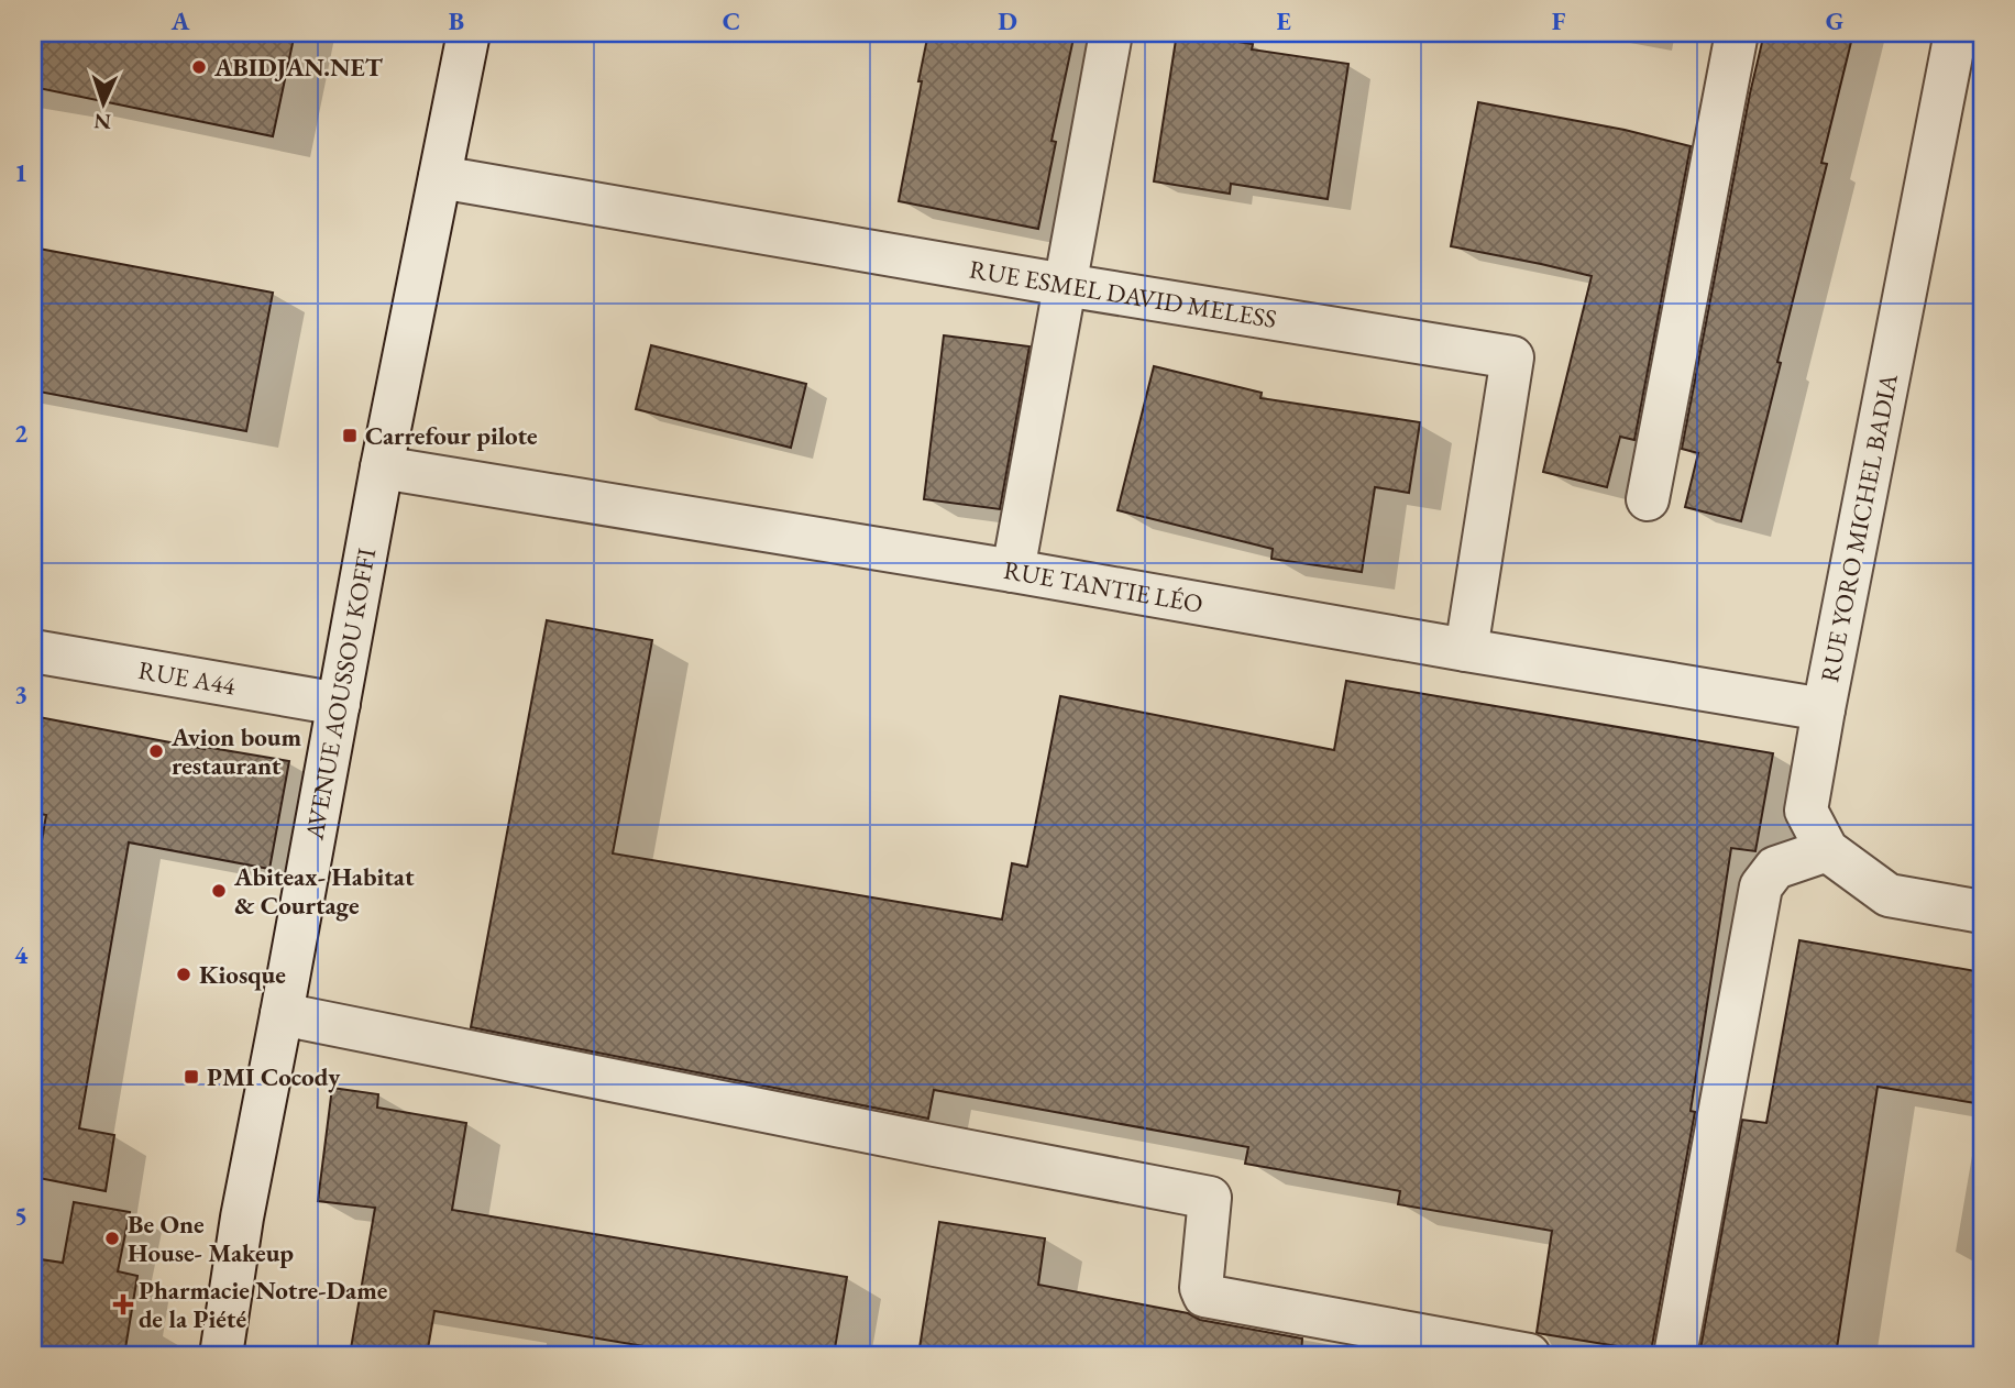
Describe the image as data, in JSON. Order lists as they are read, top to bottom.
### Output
{
  "streets": {
    "street": [
      "RUE ESMEL DAVID MELESS",
      "RUE YORO MICHEL BADIA",
      "RUE TANTIE LÉO",
      "RUE A44",
      "AVENUE AOUSSOU KOFFI"
    ]
  },
  "crossings": [
    ["RUE ESMEL DAVID MELESS", "RUE TANTIE LÉO"],
    ["RUE ESMEL DAVID MELESS", "AVENUE AOUSSOU KOFFI"],
    ["RUE YORO MICHEL BADIA", "RUE TANTIE LÉO"],
    ["RUE TANTIE LÉO", "AVENUE AOUSSOU KOFFI"],
    ["RUE A44", "AVENUE AOUSSOU KOFFI"]
  ],
  "places": {
    "other": [
      "ABIDJAN.NET",
      "Avion boum restaurant",
      "Abiteax- Habitat & Courtage",
      "Kiosque",
      "Be One House- Makeup"
    ],
    "transit": ["Carrefour pilote", "PMI Cocody"],
    "health": ["Pharmacie Notre-Dame de la Piété"]
  },
  "north": "bottom",
  "grid": {
    "columns": [
      "A",
      "B",
      "C",
      "D",
      "E",
      "F",
      "G"
    ],
    "rows": [
      "1",
      "2",
      "3",
      "4",
      "5"
    ]
  }
}
